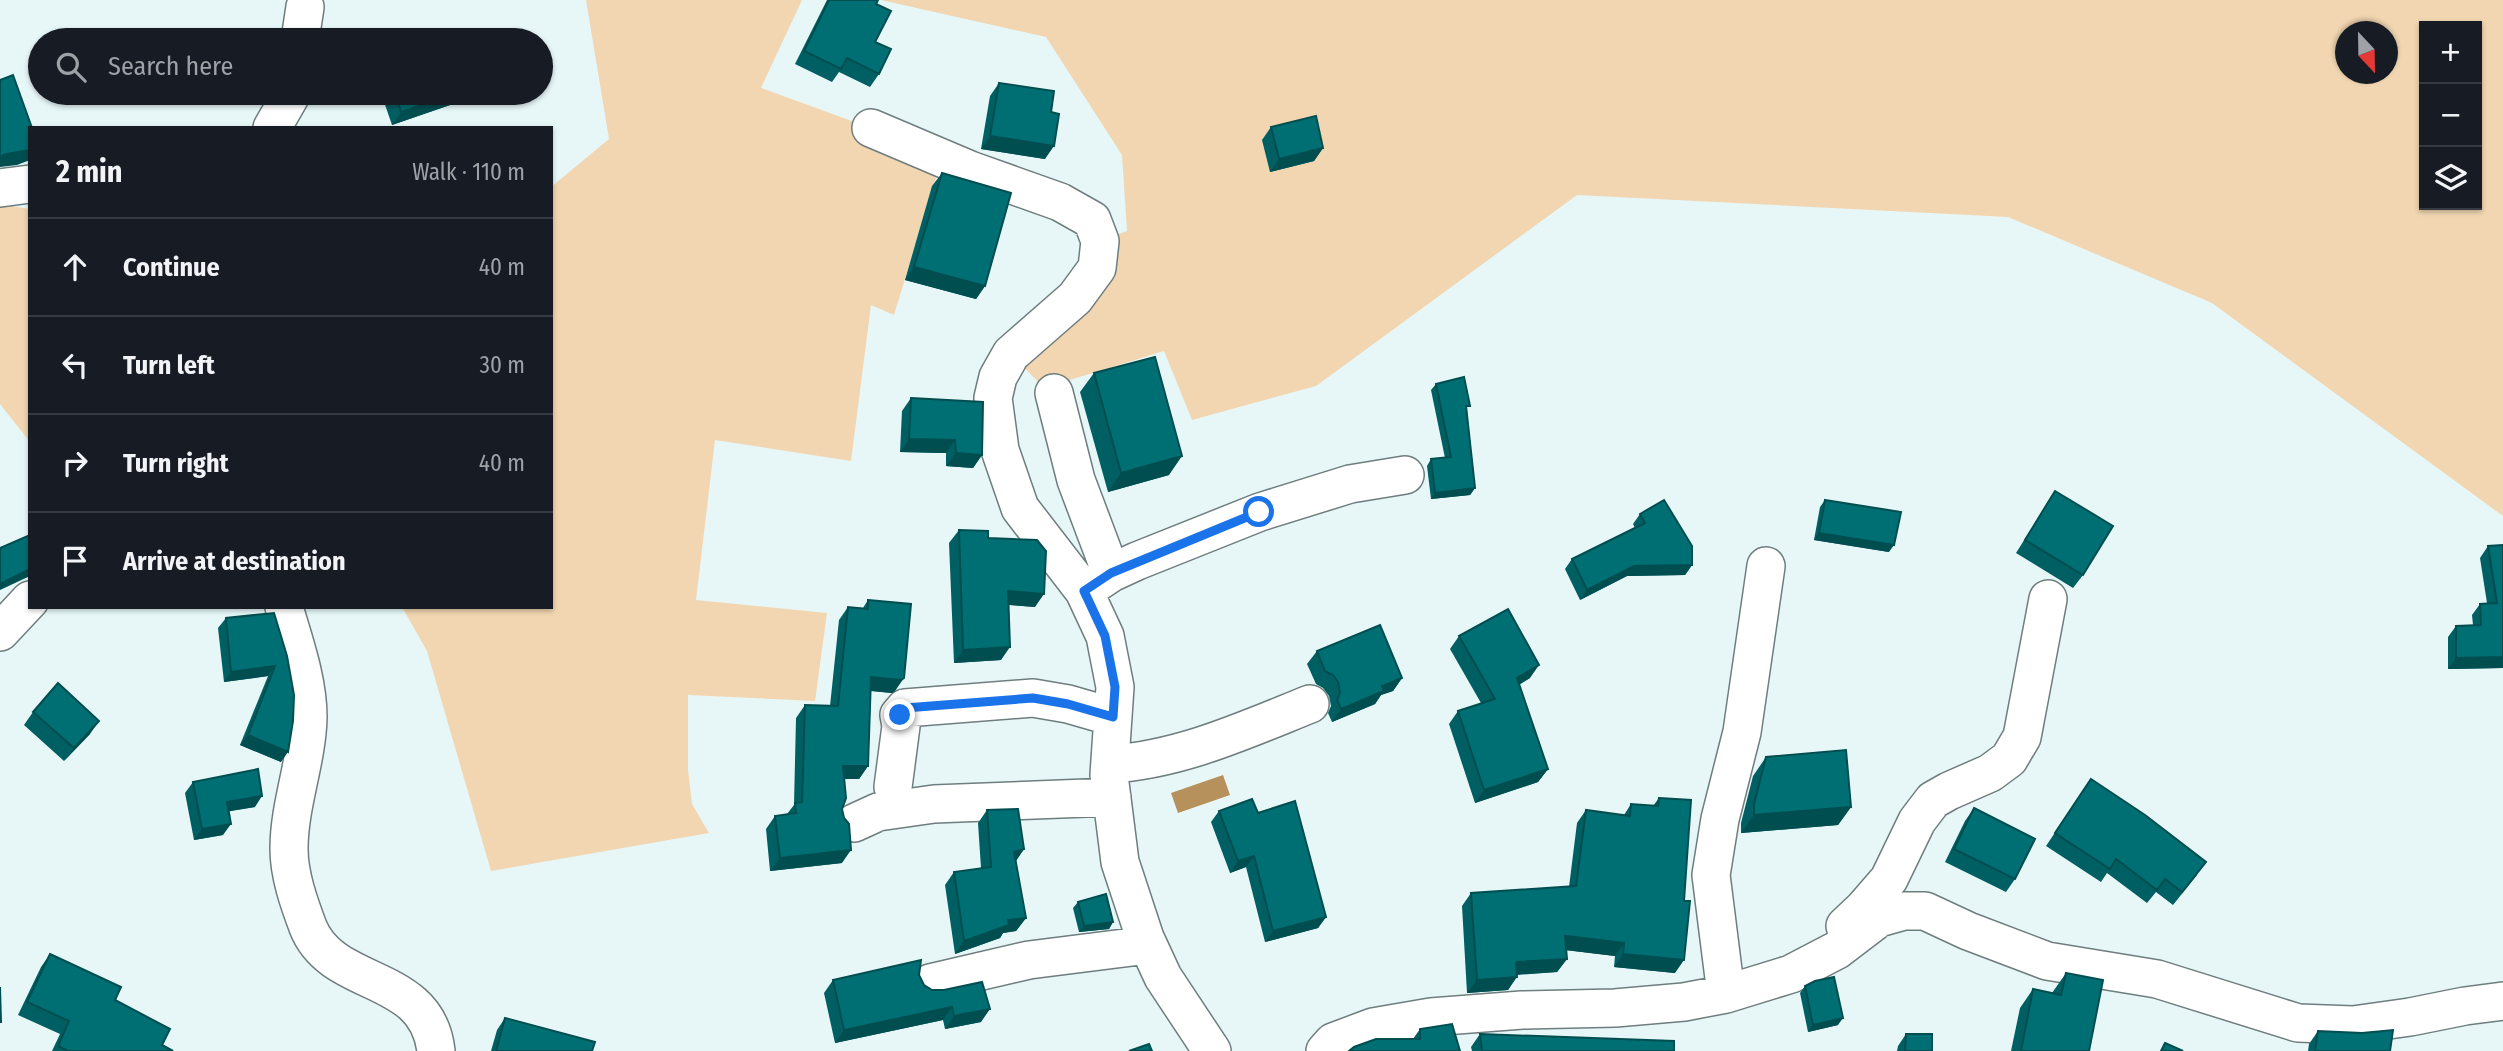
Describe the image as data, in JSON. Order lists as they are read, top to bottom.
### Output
{
  "north": "bottom",
  "page": {
    "map_buttons": ["+", "−"],
    "search": "Search here",
    "heading": ["2 min", "Walk · 110 m"],
    "list": [
      ["Continue", "40 m"],
      ["Turn left", "30 m"],
      ["Turn right", "40 m"],
      "Arrive at destination"
    ]
  }
}
